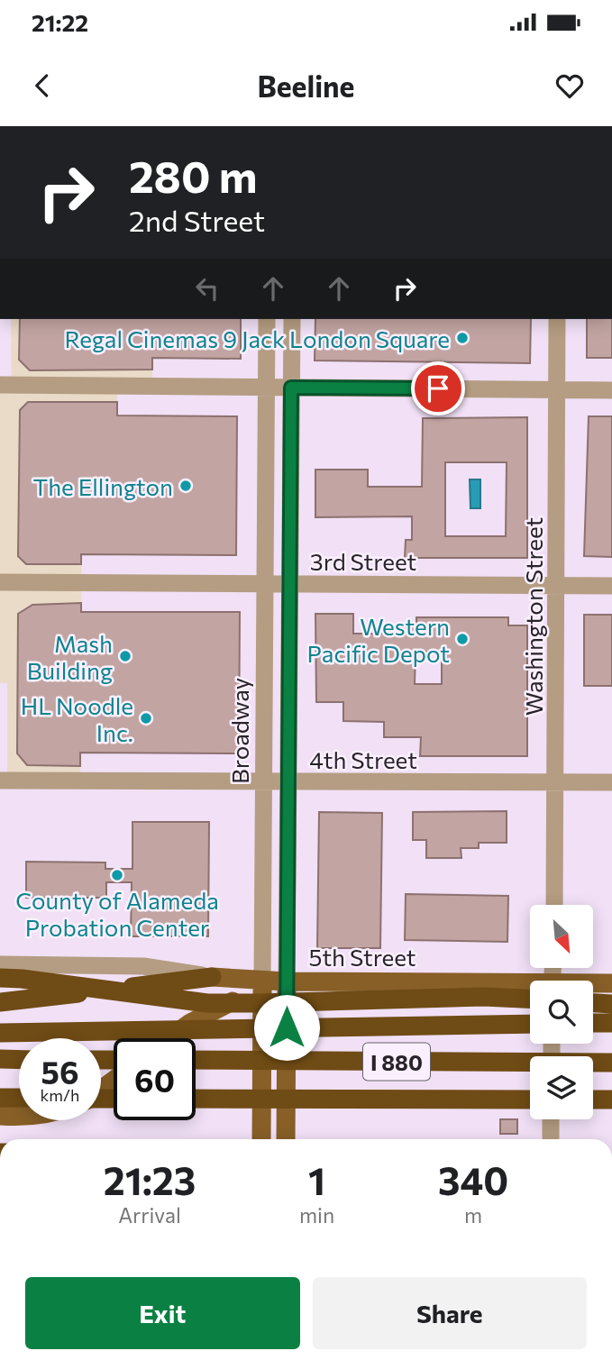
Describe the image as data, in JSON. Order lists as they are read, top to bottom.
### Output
{
  "streets": {
    "highway": ["I 880"],
    "main road": ["Broadway", "5th Street"],
    "street": ["3rd Street", "Washington Street", "4th Street"]
  },
  "crossings": [
    ["3rd Street", "Washington Street"],
    ["3rd Street", "Broadway"],
    ["Washington Street", "4th Street"],
    ["Broadway", "4th Street"],
    ["Broadway", "5th Street"]
  ],
  "places": [
    "Regal Cinemas 9 Jack London Square",
    "The Ellington",
    "Western Pacific Depot",
    "Mash Building",
    "HL Noodle Inc.",
    "County of Alameda Probation Center"
  ],
  "north": "bottom right",
  "page": {
    "status": "21:22",
    "header": "Beeline",
    "turn": ["280 m", "2nd Street"],
    "speed": "56 km/h",
    "limit": "60",
    "eta": [
      "21:23",
      "Arrival",
      "1",
      "min",
      "340",
      "m"
    ],
    "buttons": ["Exit", "Share"]
  }
}
